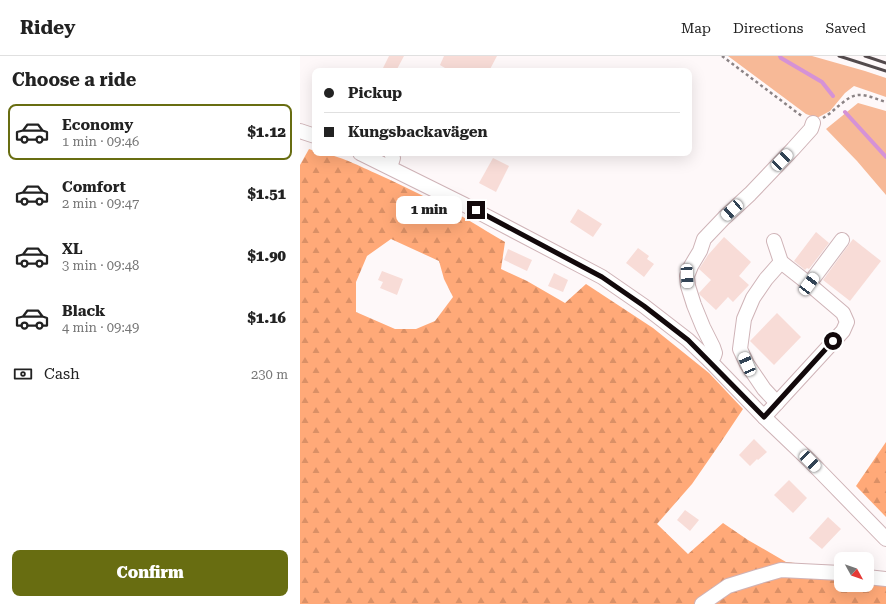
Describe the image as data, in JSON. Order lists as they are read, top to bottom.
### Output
{
  "north": "bottom right",
  "page": {
    "header": "Ridey",
    "nav": ["Map", "Directions", "Saved"],
    "heading": "Choose a ride",
    "banner": ["Pickup", "Kungsbackavägen"],
    "list": [
      {
        "name": "Economy",
        "note": "1 min · 09:46",
        "value": "$1.12"
      },
      {
        "name": "Comfort",
        "note": "2 min · 09:47",
        "value": "$1.51"
      },
      {
        "name": "XL",
        "note": "3 min · 09:48",
        "value": "$1.90"
      },
      {
        "name": "Black",
        "note": "4 min · 09:49",
        "value": "$1.16"
      }
    ],
    "bubble": "1 min",
    "pay": ["Cash", "230 m"],
    "buttons": "Confirm"
  }
}
